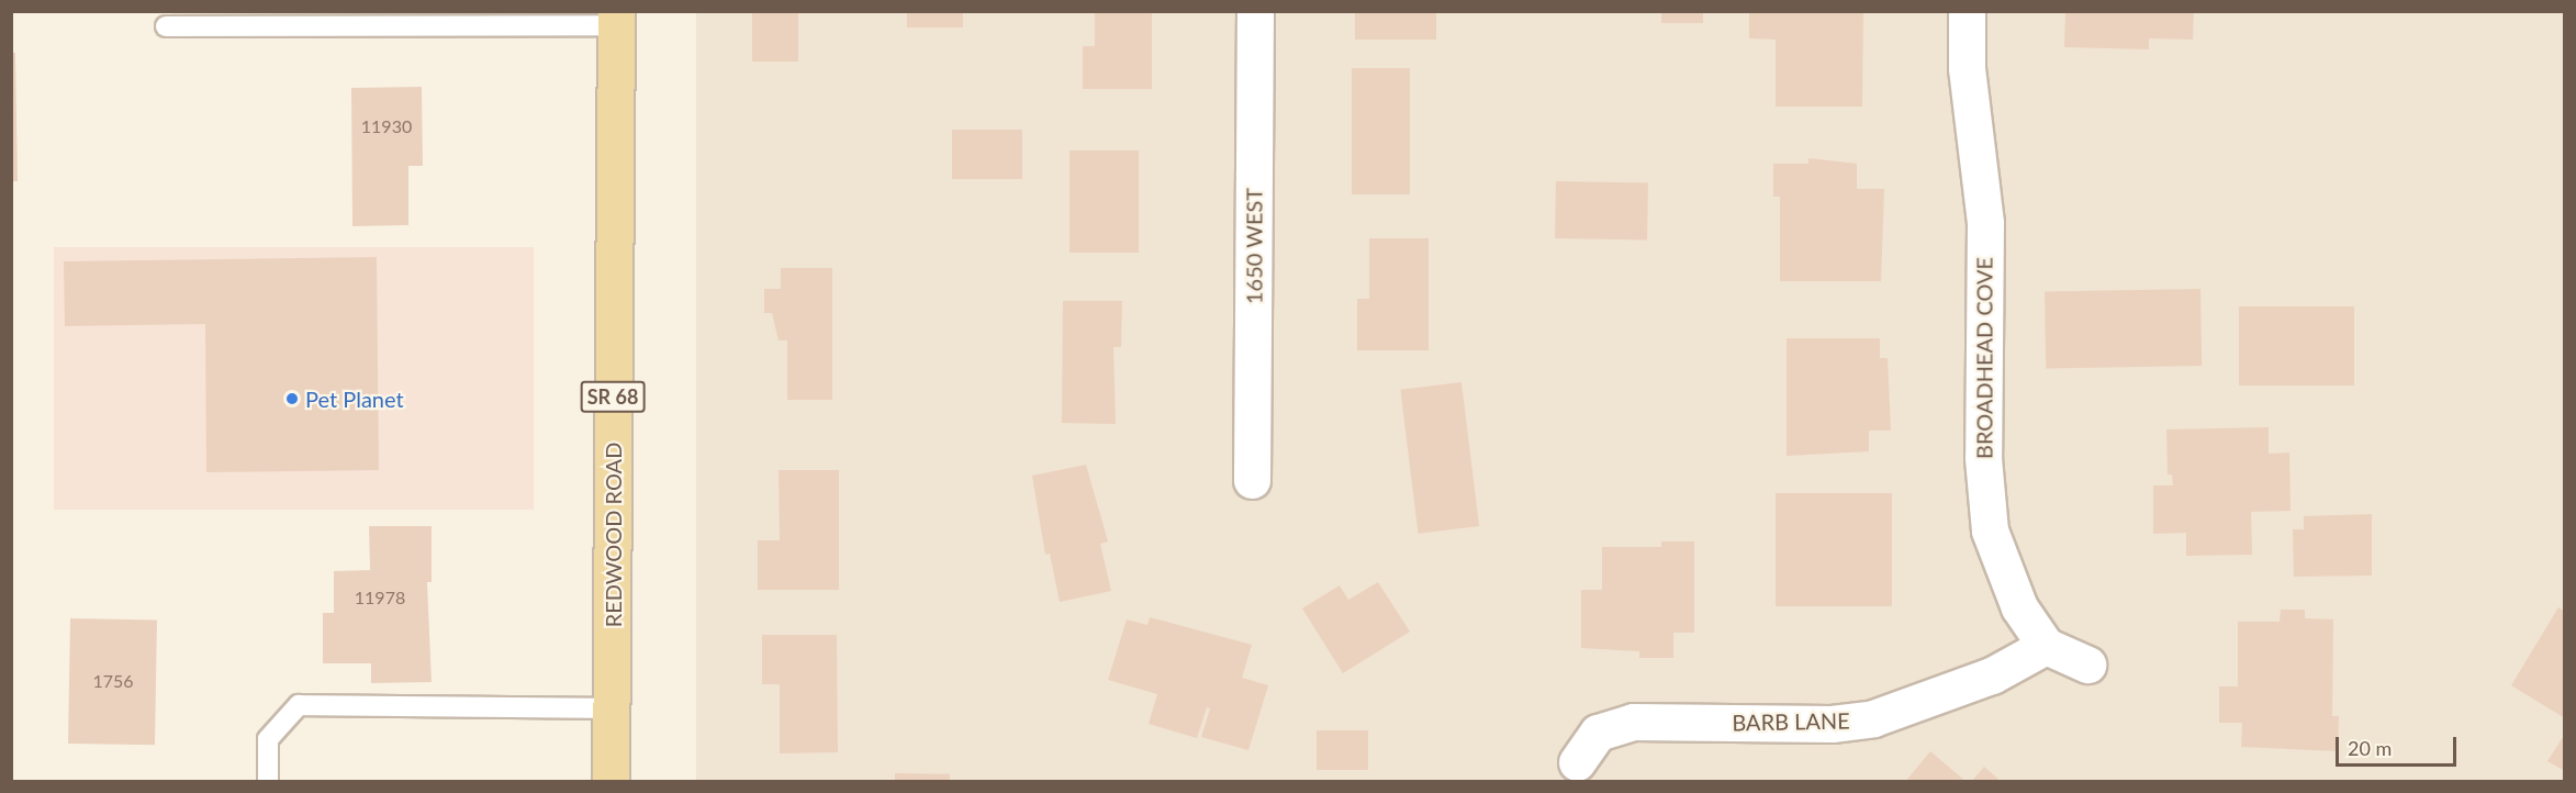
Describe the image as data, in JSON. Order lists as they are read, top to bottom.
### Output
{
  "streets": {
    "main road": ["SR 68", "REDWOOD ROAD"],
    "street": ["1650 WEST", "BROADHEAD COVE", "BARB LANE"]
  },
  "crossings": [
    ["BROADHEAD COVE", "BARB LANE"]
  ],
  "places": ["Pet Planet"],
  "house_numbers": ["11930", "11978", "1756"],
  "scale_bar": "20 m"
}
